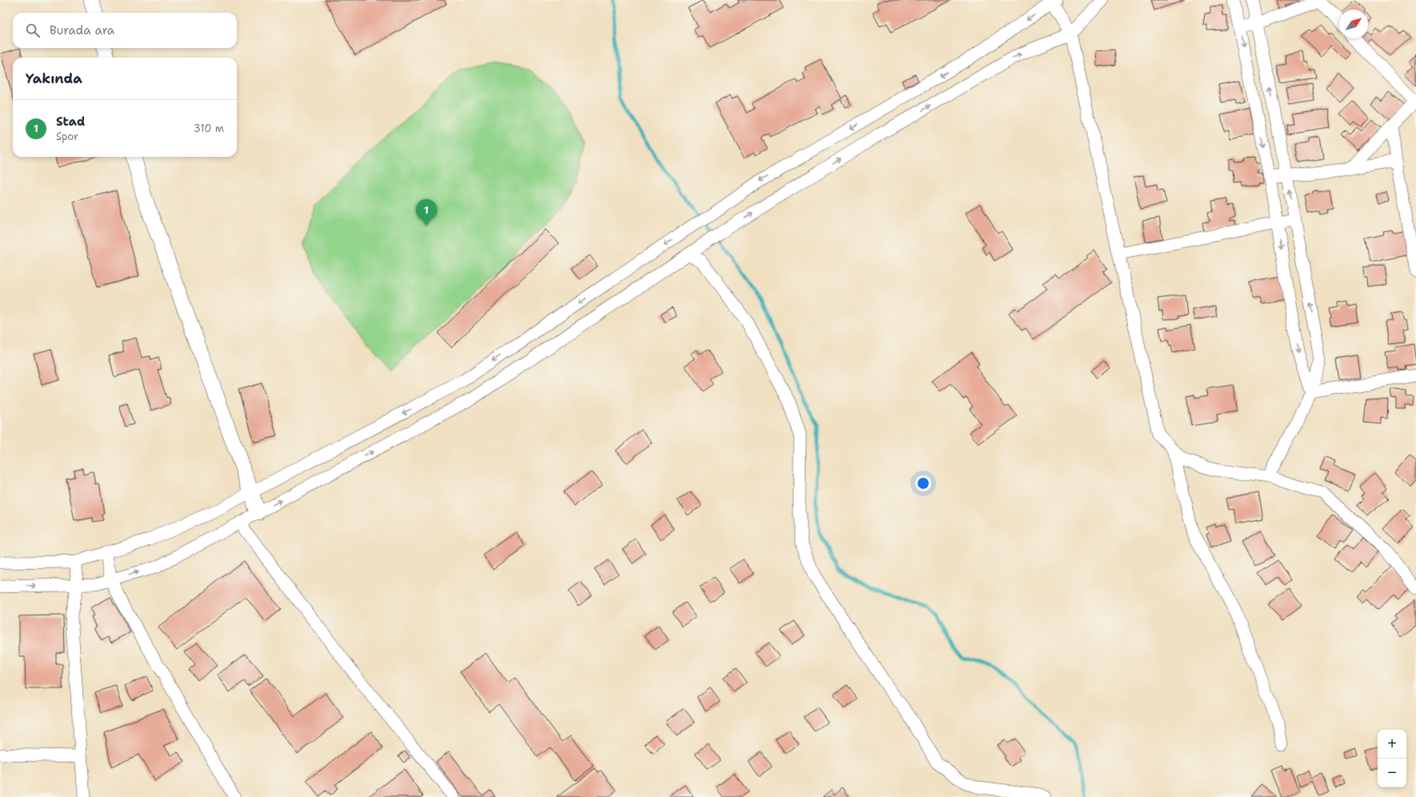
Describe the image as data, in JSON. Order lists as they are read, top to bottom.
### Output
{
  "north": "top right",
  "page": {
    "search": "Burada ara",
    "heading": "Yakında",
    "list": [
      {
        "mark": "1",
        "name": "Stad",
        "note": "Spor",
        "value": "310 m"
      }
    ],
    "pins": "1",
    "map_buttons": ["+", "−"]
  }
}
